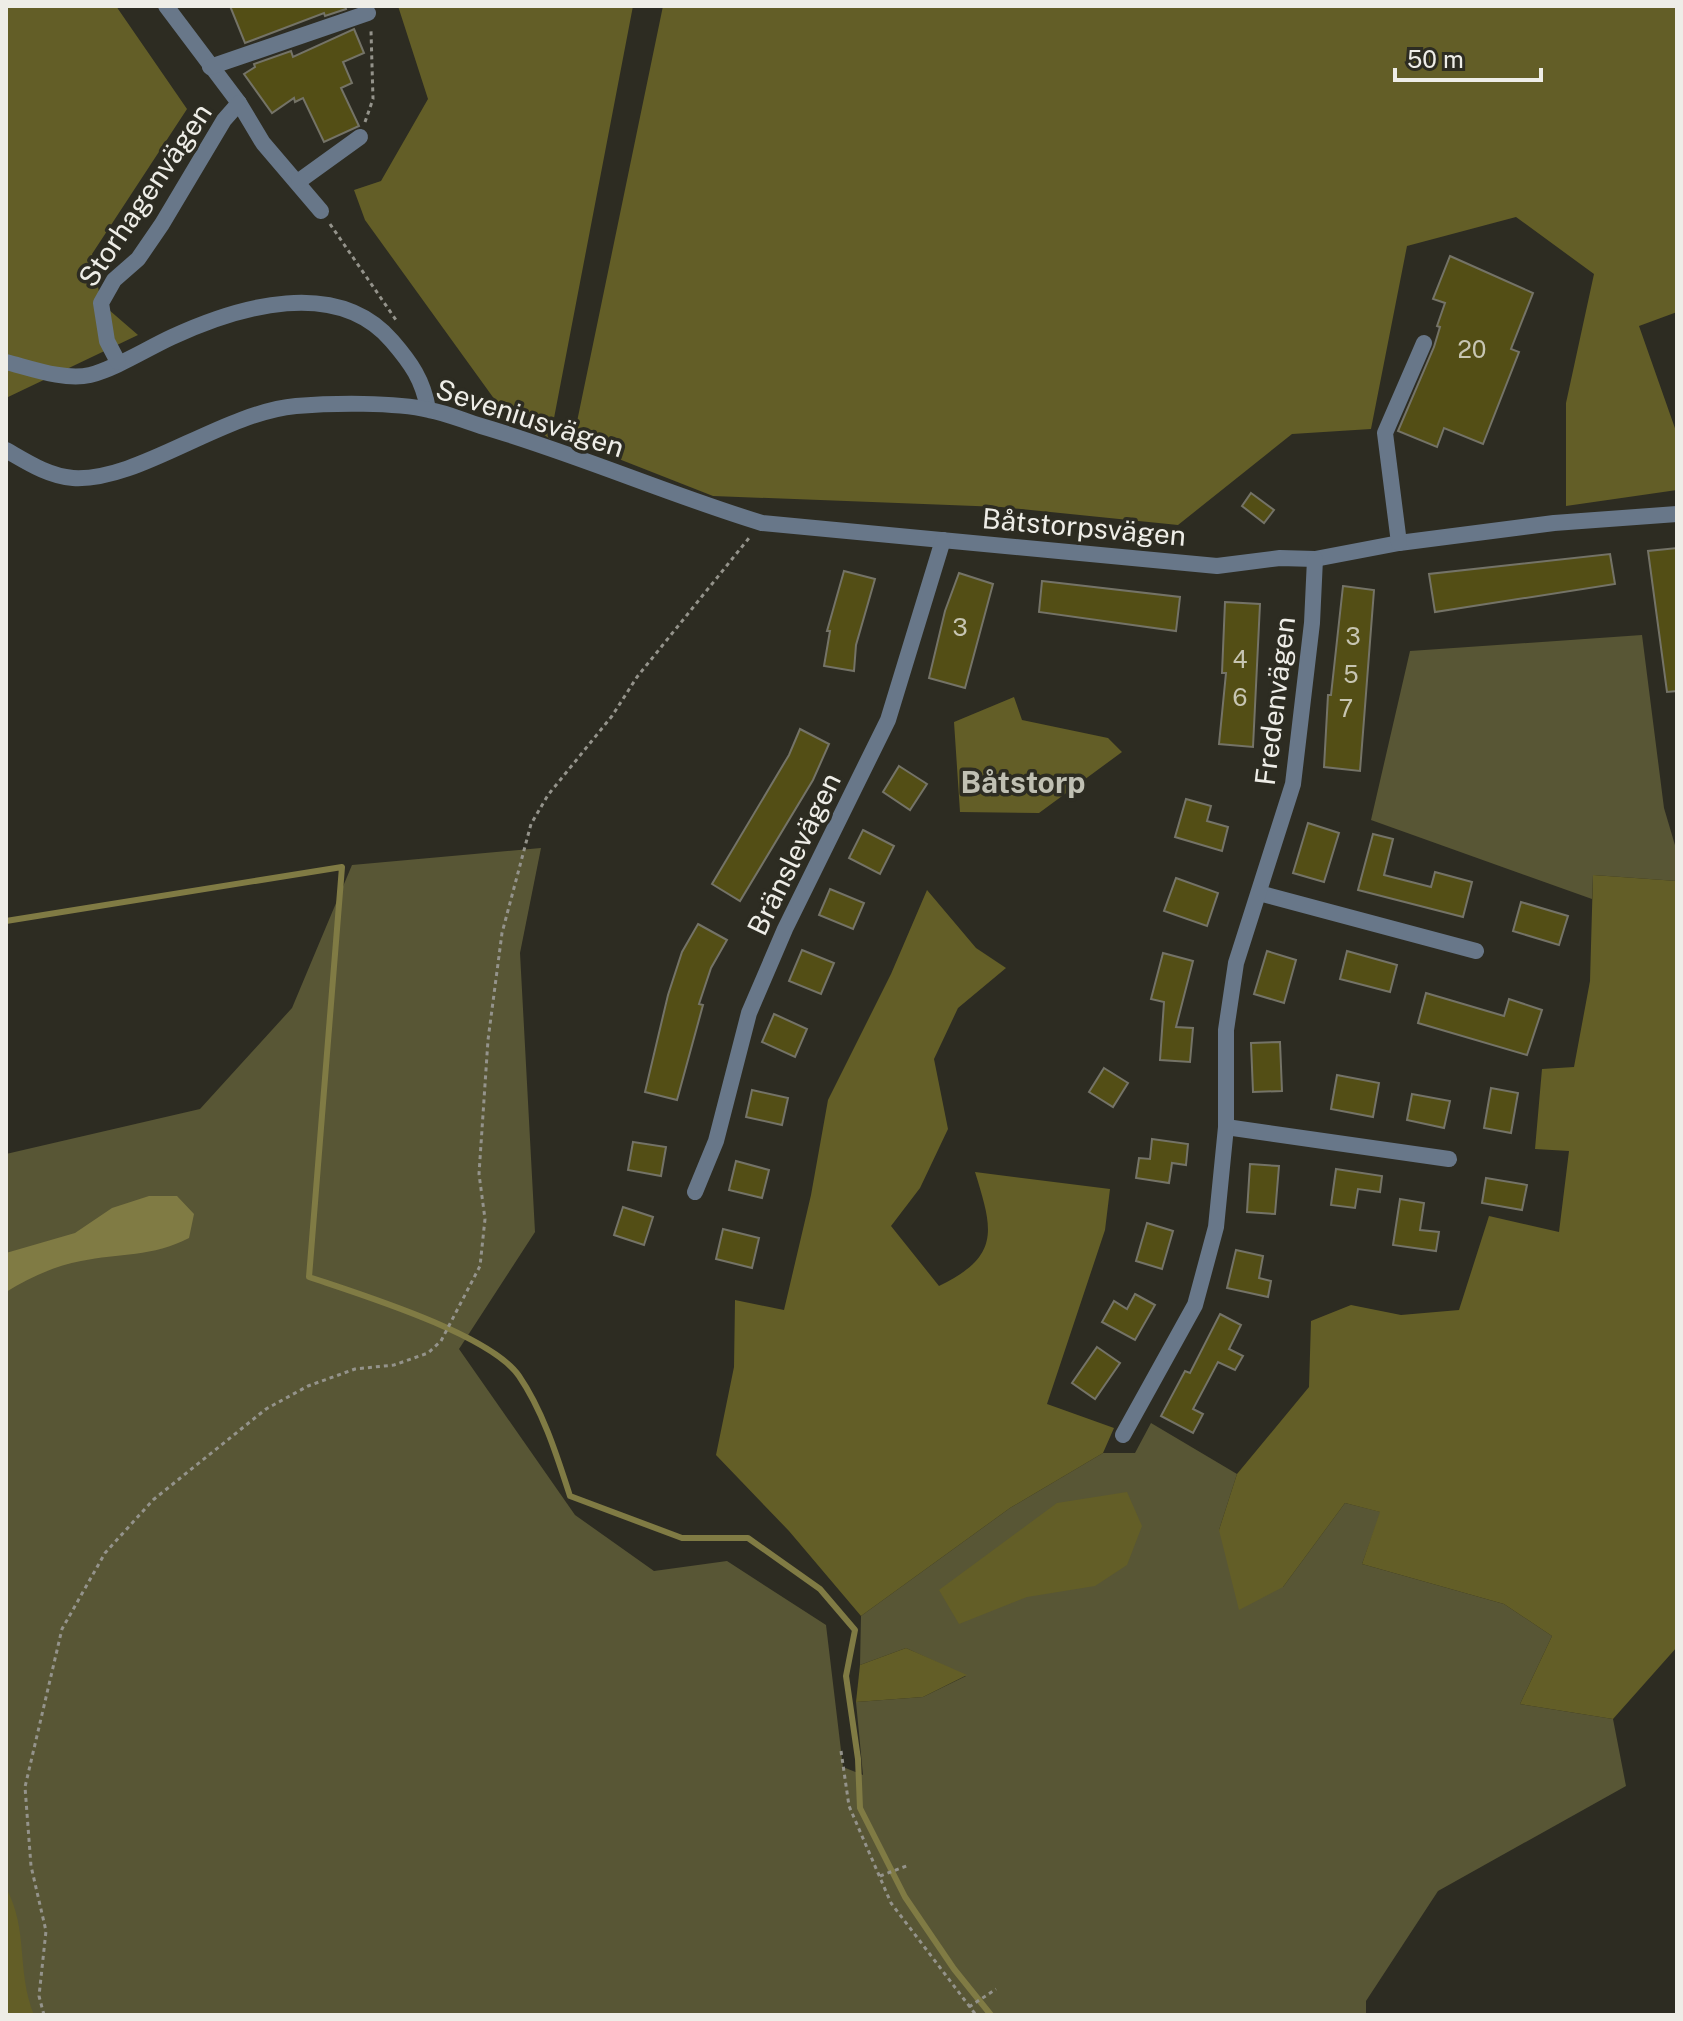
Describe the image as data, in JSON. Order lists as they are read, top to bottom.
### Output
{
  "streets": {
    "street": [
      "Storhagenvägen",
      "Seveniusvägen",
      "Båtstorpsvägen",
      "Fredenvägen",
      "Bränslevägen"
    ]
  },
  "crossings": [
    ["Seveniusvägen", "Båtstorpsvägen"],
    ["Båtstorpsvägen", "Fredenvägen"],
    ["Båtstorpsvägen", "Bränslevägen"]
  ],
  "districts": ["Båtstorp"],
  "house_numbers": [
    "20",
    "3",
    "3",
    "4",
    "5",
    "6",
    "7"
  ],
  "scale_bar": "50 m"
}
